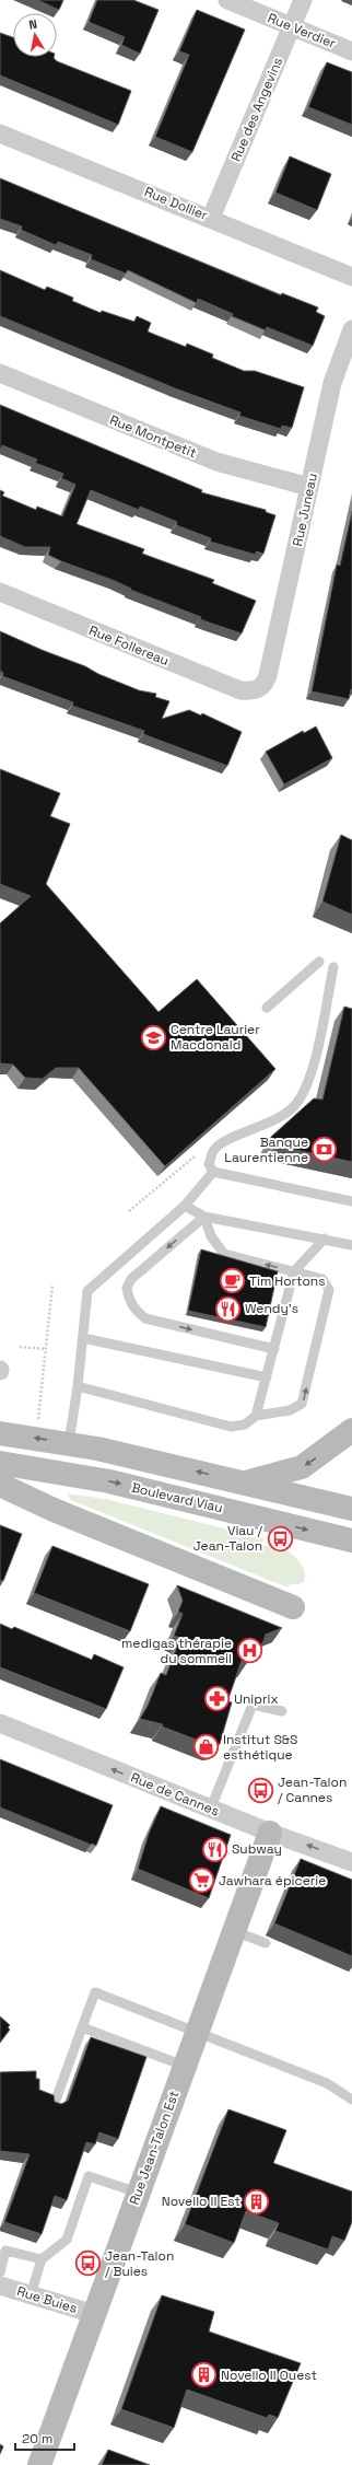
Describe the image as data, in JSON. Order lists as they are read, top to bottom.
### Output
{
  "streets": {
    "main road": ["Boulevard Viau", "Rue Jean-Talon Est"],
    "street": [
      "Rue Verdier",
      "Rue des Angevins",
      "Rue Dollier",
      "Rue Montpetit",
      "Rue Juneau",
      "Rue Follereau",
      "Rue de Cannes",
      "Rue Buies"
    ]
  },
  "crossings": [
    ["Rue Verdier", "Rue des Angevins"],
    ["Rue des Angevins", "Rue Dollier"],
    ["Rue Montpetit", "Rue Juneau"],
    ["Rue Juneau", "Rue Follereau"],
    ["Rue de Cannes", "Rue Jean-Talon Est"],
    ["Rue Jean-Talon Est", "Rue Buies"]
  ],
  "one_way": ["Rue de Cannes"],
  "places": {
    "school or university": ["Centre Laurier Macdonald"],
    "bank": ["Banque Laurentienne"],
    "cafe": ["Tim Hortons"],
    "restaurant": ["Wendy's", "Subway"],
    "bus stop": ["Viau / Jean-Talon", "Jean-Talon / Cannes", "Jean-Talon / Buies"],
    "hospital": ["medigas thérapie du sommeil"],
    "pharmacy": ["Uniprix"],
    "shop": ["Institut S&S esthétique"],
    "supermarket": ["Jawhara épicerie"],
    "building": ["Novello II Est", "Novello II Ouest"]
  },
  "scale_bar": "20 m",
  "north": "top"
}
